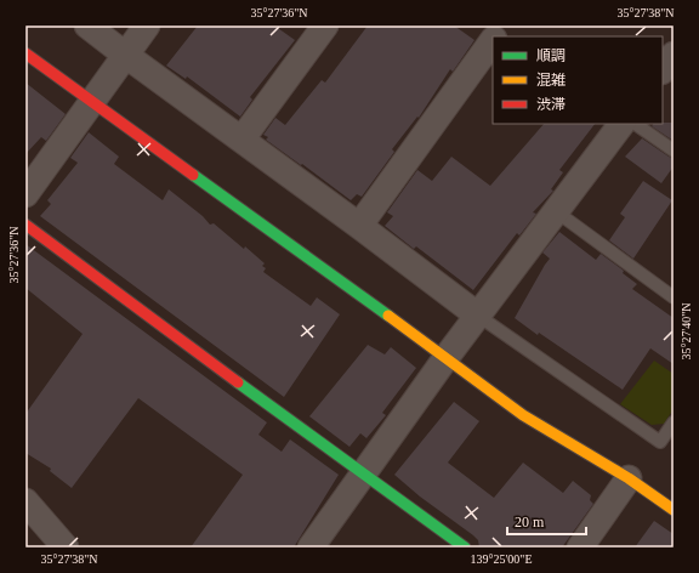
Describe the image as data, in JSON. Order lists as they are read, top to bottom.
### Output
{
  "legend": ["順調", "混雑", "渋滞"],
  "scale_bar": "20 m",
  "coordinates": [
    "35°27'36\"N",
    "35°27'38\"N",
    "35°27'40\"N",
    "139°25'00\"E"
  ]
}
